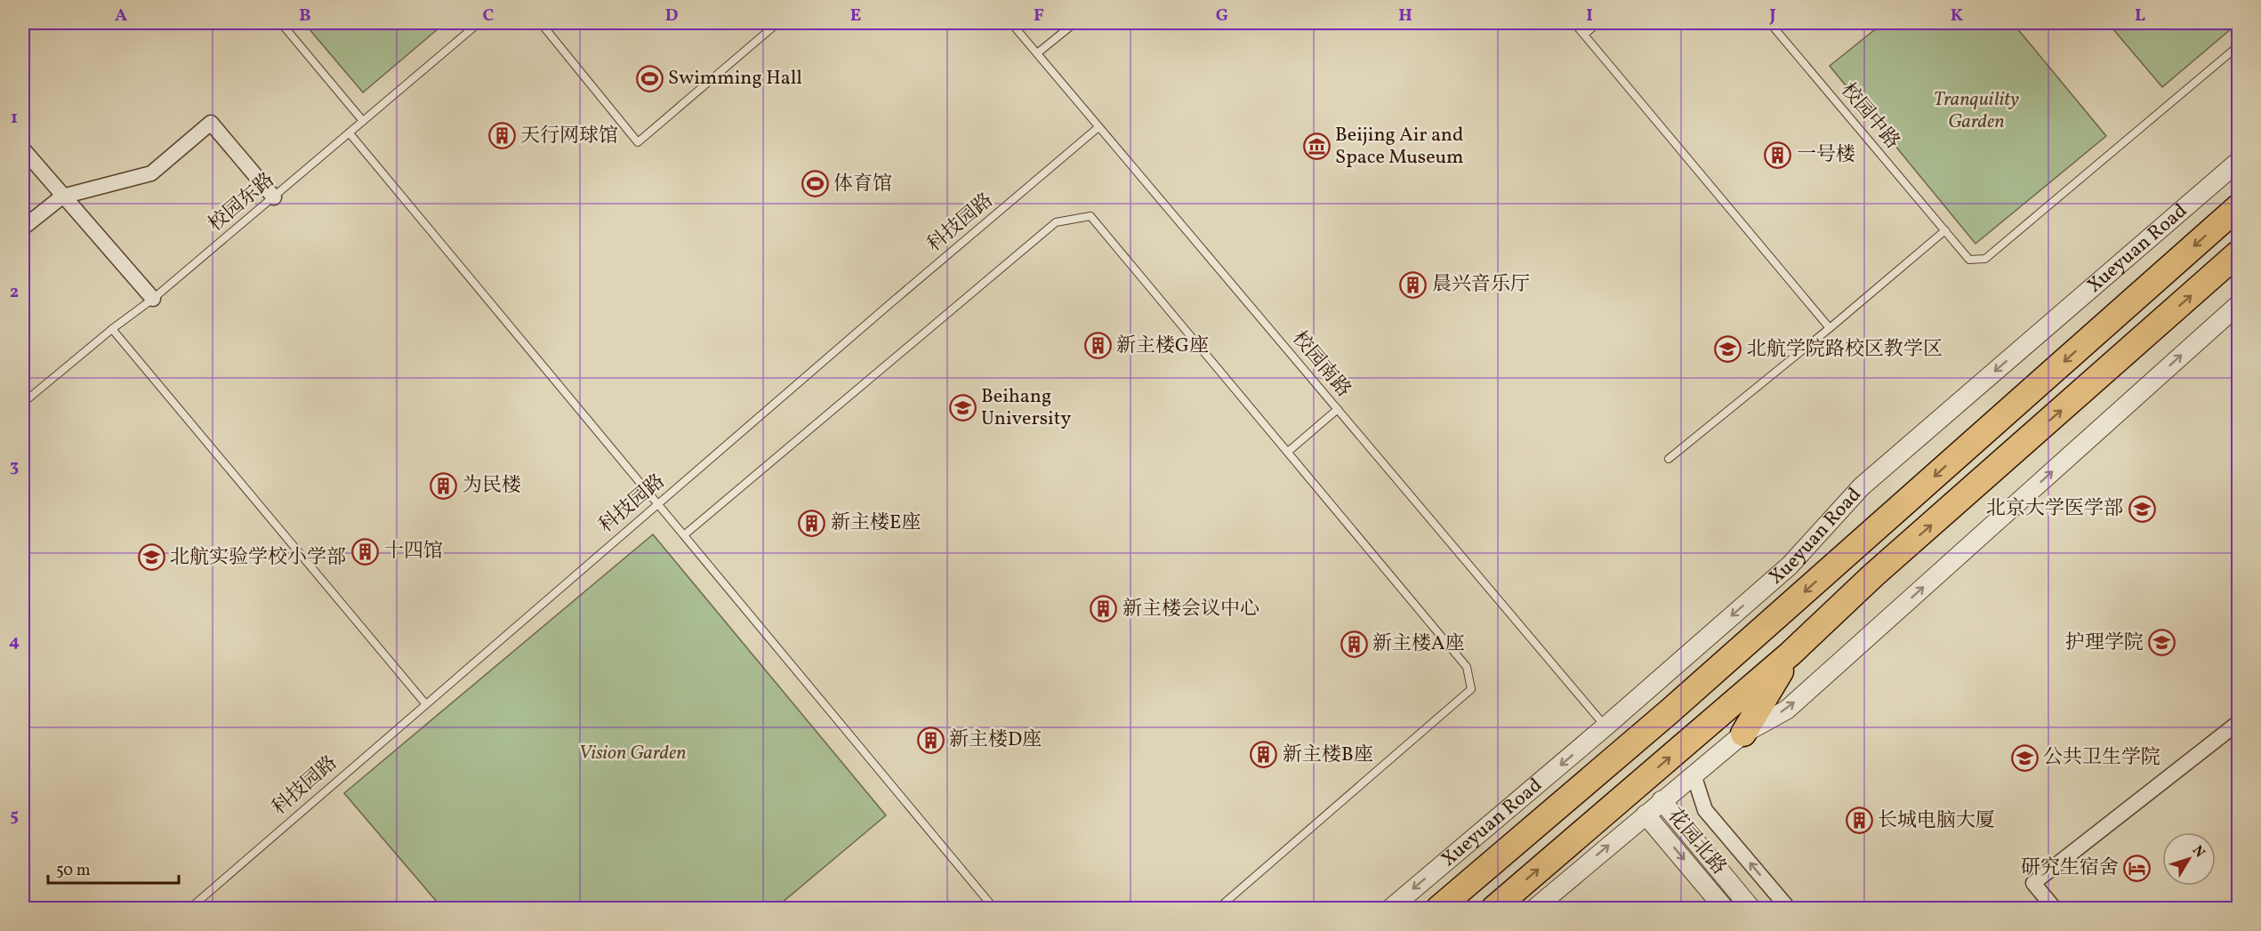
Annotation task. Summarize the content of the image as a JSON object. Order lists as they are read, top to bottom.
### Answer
{
  "streets": {
    "highway": ["Xueyuan Road"],
    "street": ["花园北路"],
    "lane": [
      "校园中路",
      "校园东路",
      "科技园路",
      "校园南路"
    ]
  },
  "crossings": [
    ["科技园路", "校园南路"],
    ["Xueyuan Road", "校园南路"]
  ],
  "parks": ["Tranquility Garden", "Vision Garden"],
  "places": {
    "sports": ["Swimming Hall", "体育馆"],
    "building": [
      "天行网球馆",
      "一号楼",
      "晨兴音乐厅",
      "新主楼G座",
      "为民楼",
      "新主楼E座",
      "十四馆",
      "新主楼会议中心",
      "新主楼A座",
      "新主楼D座",
      "新主楼B座",
      "长城电脑大厦"
    ],
    "museum": ["Beijing Air and Space Museum"],
    "school or university": [
      "北航学院路校区教学区",
      "Beihang University",
      "北京大学医学部",
      "北航实验学校小学部",
      "护理学院",
      "公共卫生学院"
    ],
    "hotel": ["研究生宿舍"]
  },
  "scale_bar": "50 m",
  "north": "top right",
  "grid": {
    "columns": [
      "A",
      "B",
      "C",
      "D",
      "E",
      "F",
      "G",
      "H",
      "I",
      "J",
      "K",
      "L"
    ],
    "rows": [
      "1",
      "2",
      "3",
      "4",
      "5"
    ]
  }
}
